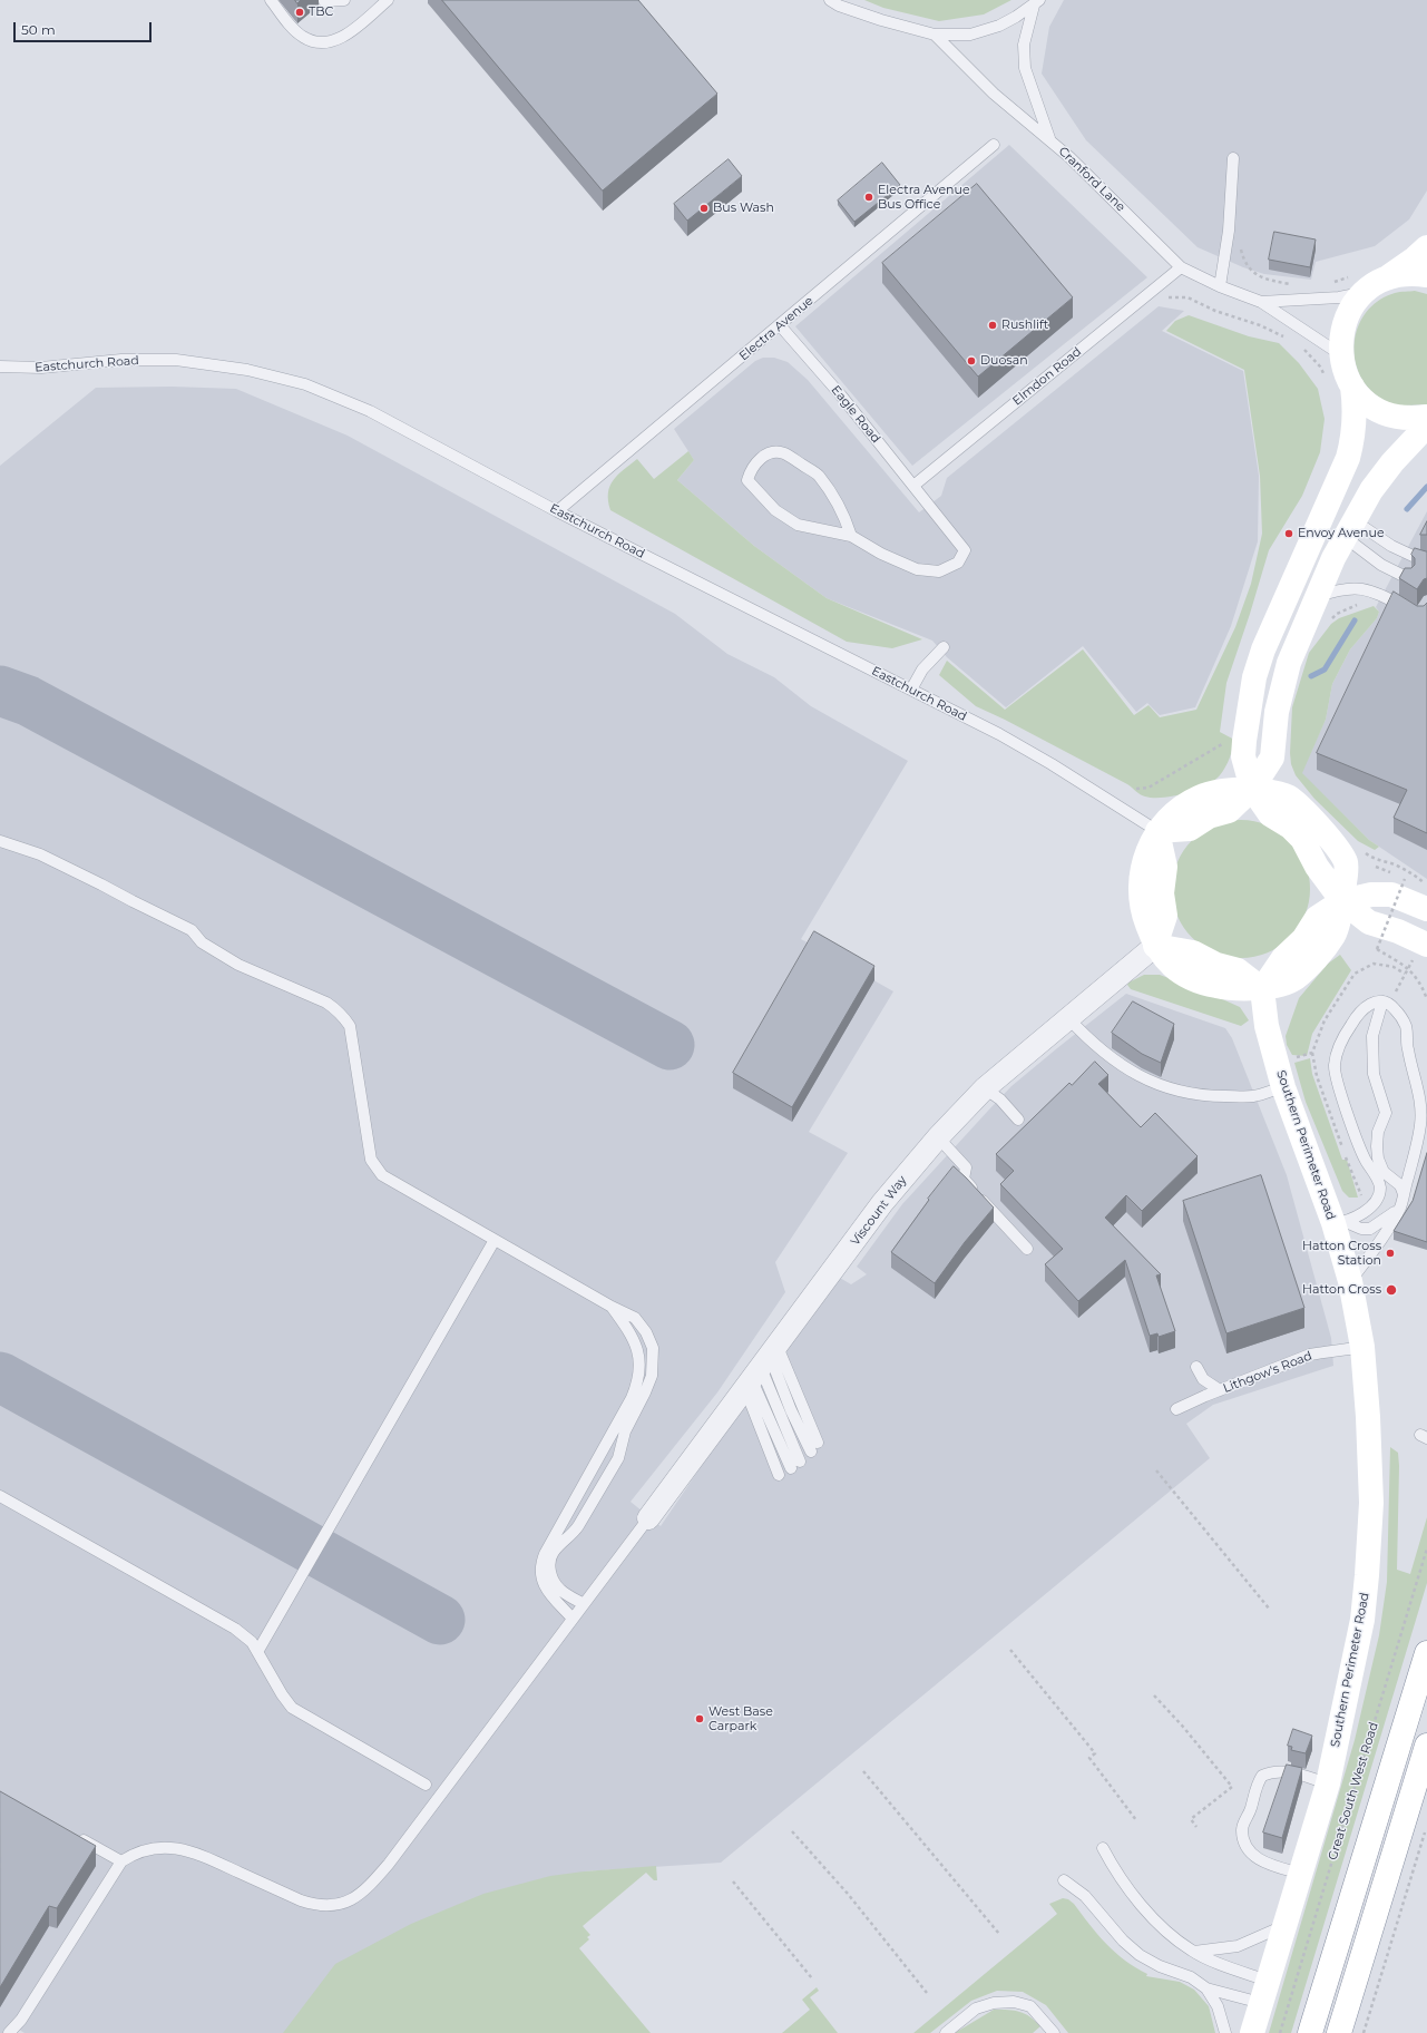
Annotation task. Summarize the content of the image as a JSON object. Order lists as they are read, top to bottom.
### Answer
{
  "streets": {
    "main road": ["Southern Perimeter Road"],
    "street": ["Viscount Way"],
    "lane": [
      "Cranford Lane",
      "Electra Avenue",
      "Eastchurch Road",
      "Elmdon Road",
      "Eagle Road",
      "Lithgow's Road"
    ],
    "path": ["Great South West Road"]
  },
  "crossings": [
    ["Cranford Lane", "Elmdon Road"],
    ["Electra Avenue", "Eastchurch Road"],
    ["Electra Avenue", "Eagle Road"],
    ["Elmdon Road", "Eagle Road"],
    ["Southern Perimeter Road", "Lithgow's Road"]
  ],
  "places": [
    "TBC",
    "Electra Avenue Bus Office",
    "Bus Wash",
    "Rushlift",
    "Duosan",
    "Envoy Avenue",
    "Hatton Cross Station",
    "Hatton Cross",
    "West Base Carpark"
  ],
  "scale_bar": "50 m"
}
